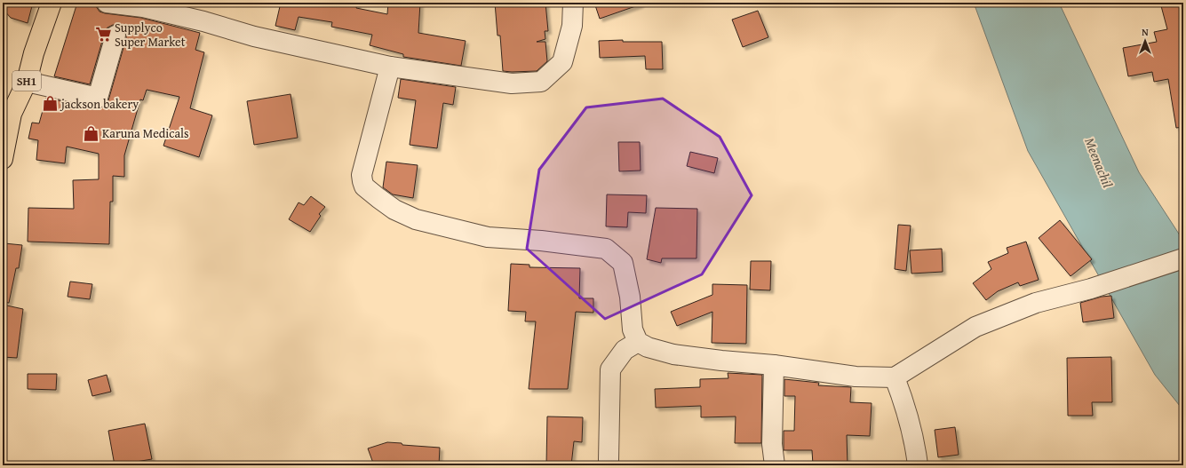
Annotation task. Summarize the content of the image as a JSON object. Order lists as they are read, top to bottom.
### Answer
{
  "streets": {
    "main road": ["SH1"]
  },
  "water": ["Meenachil"],
  "places": {
    "supermarket": ["Supplyco Super Market"],
    "shop": ["jackson bakery", "Karuna Medicals"]
  },
  "north": "top"
}
